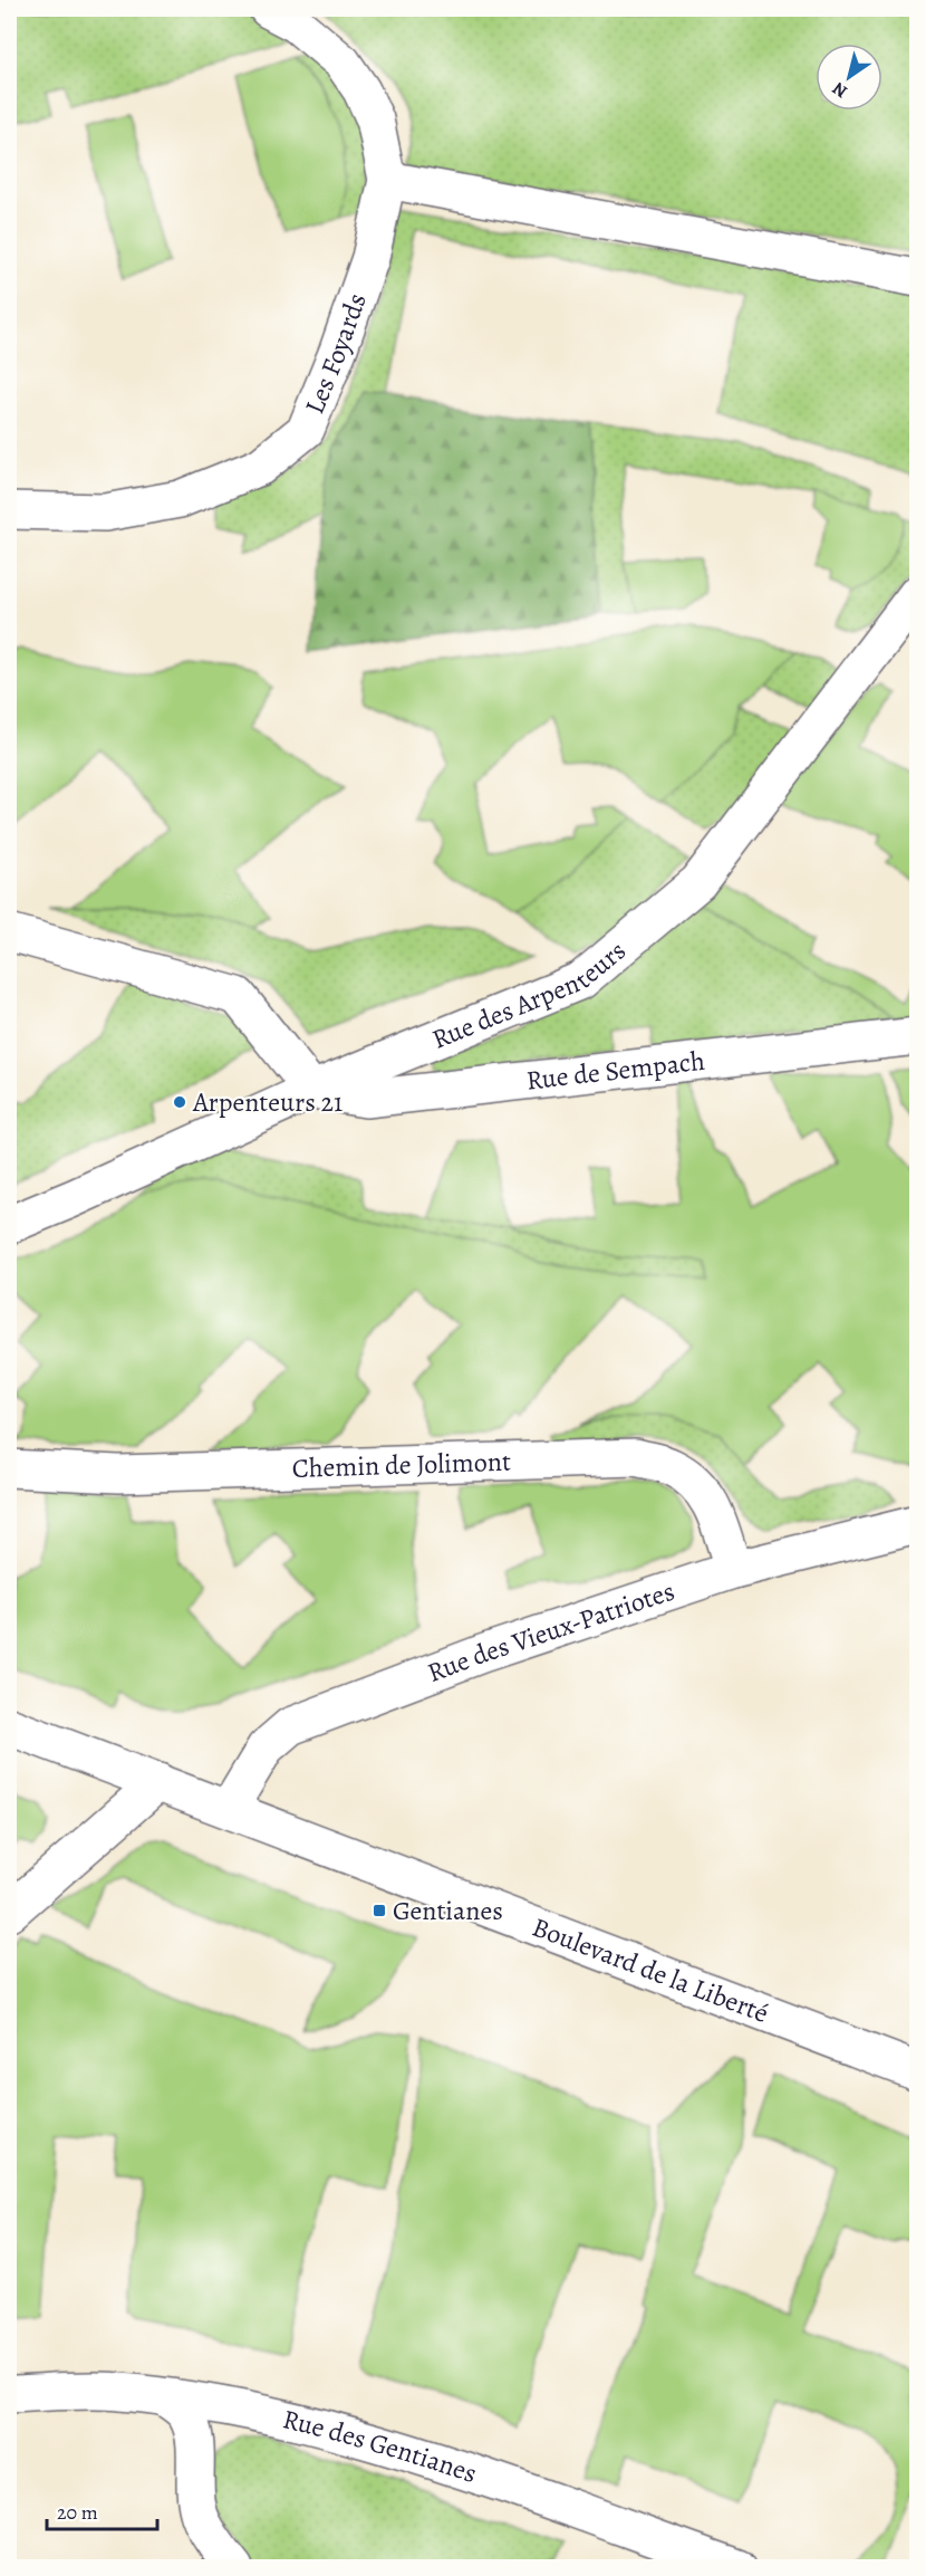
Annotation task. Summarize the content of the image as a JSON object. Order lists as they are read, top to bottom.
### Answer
{
  "streets": {
    "street": [
      "Les Foyards",
      "Rue des Arpenteurs",
      "Rue de Sempach",
      "Chemin de Jolimont",
      "Rue des Vieux-Patriotes",
      "Boulevard de la Liberté",
      "Rue des Gentianes"
    ]
  },
  "crossings": [
    ["Rue des Arpenteurs", "Rue de Sempach"],
    ["Chemin de Jolimont", "Rue des Vieux-Patriotes"],
    ["Rue des Vieux-Patriotes", "Boulevard de la Liberté"]
  ],
  "places": {
    "other": ["Arpenteurs 21"],
    "transit": ["Gentianes"]
  },
  "scale_bar": "20 m",
  "north": "bottom left"
}
